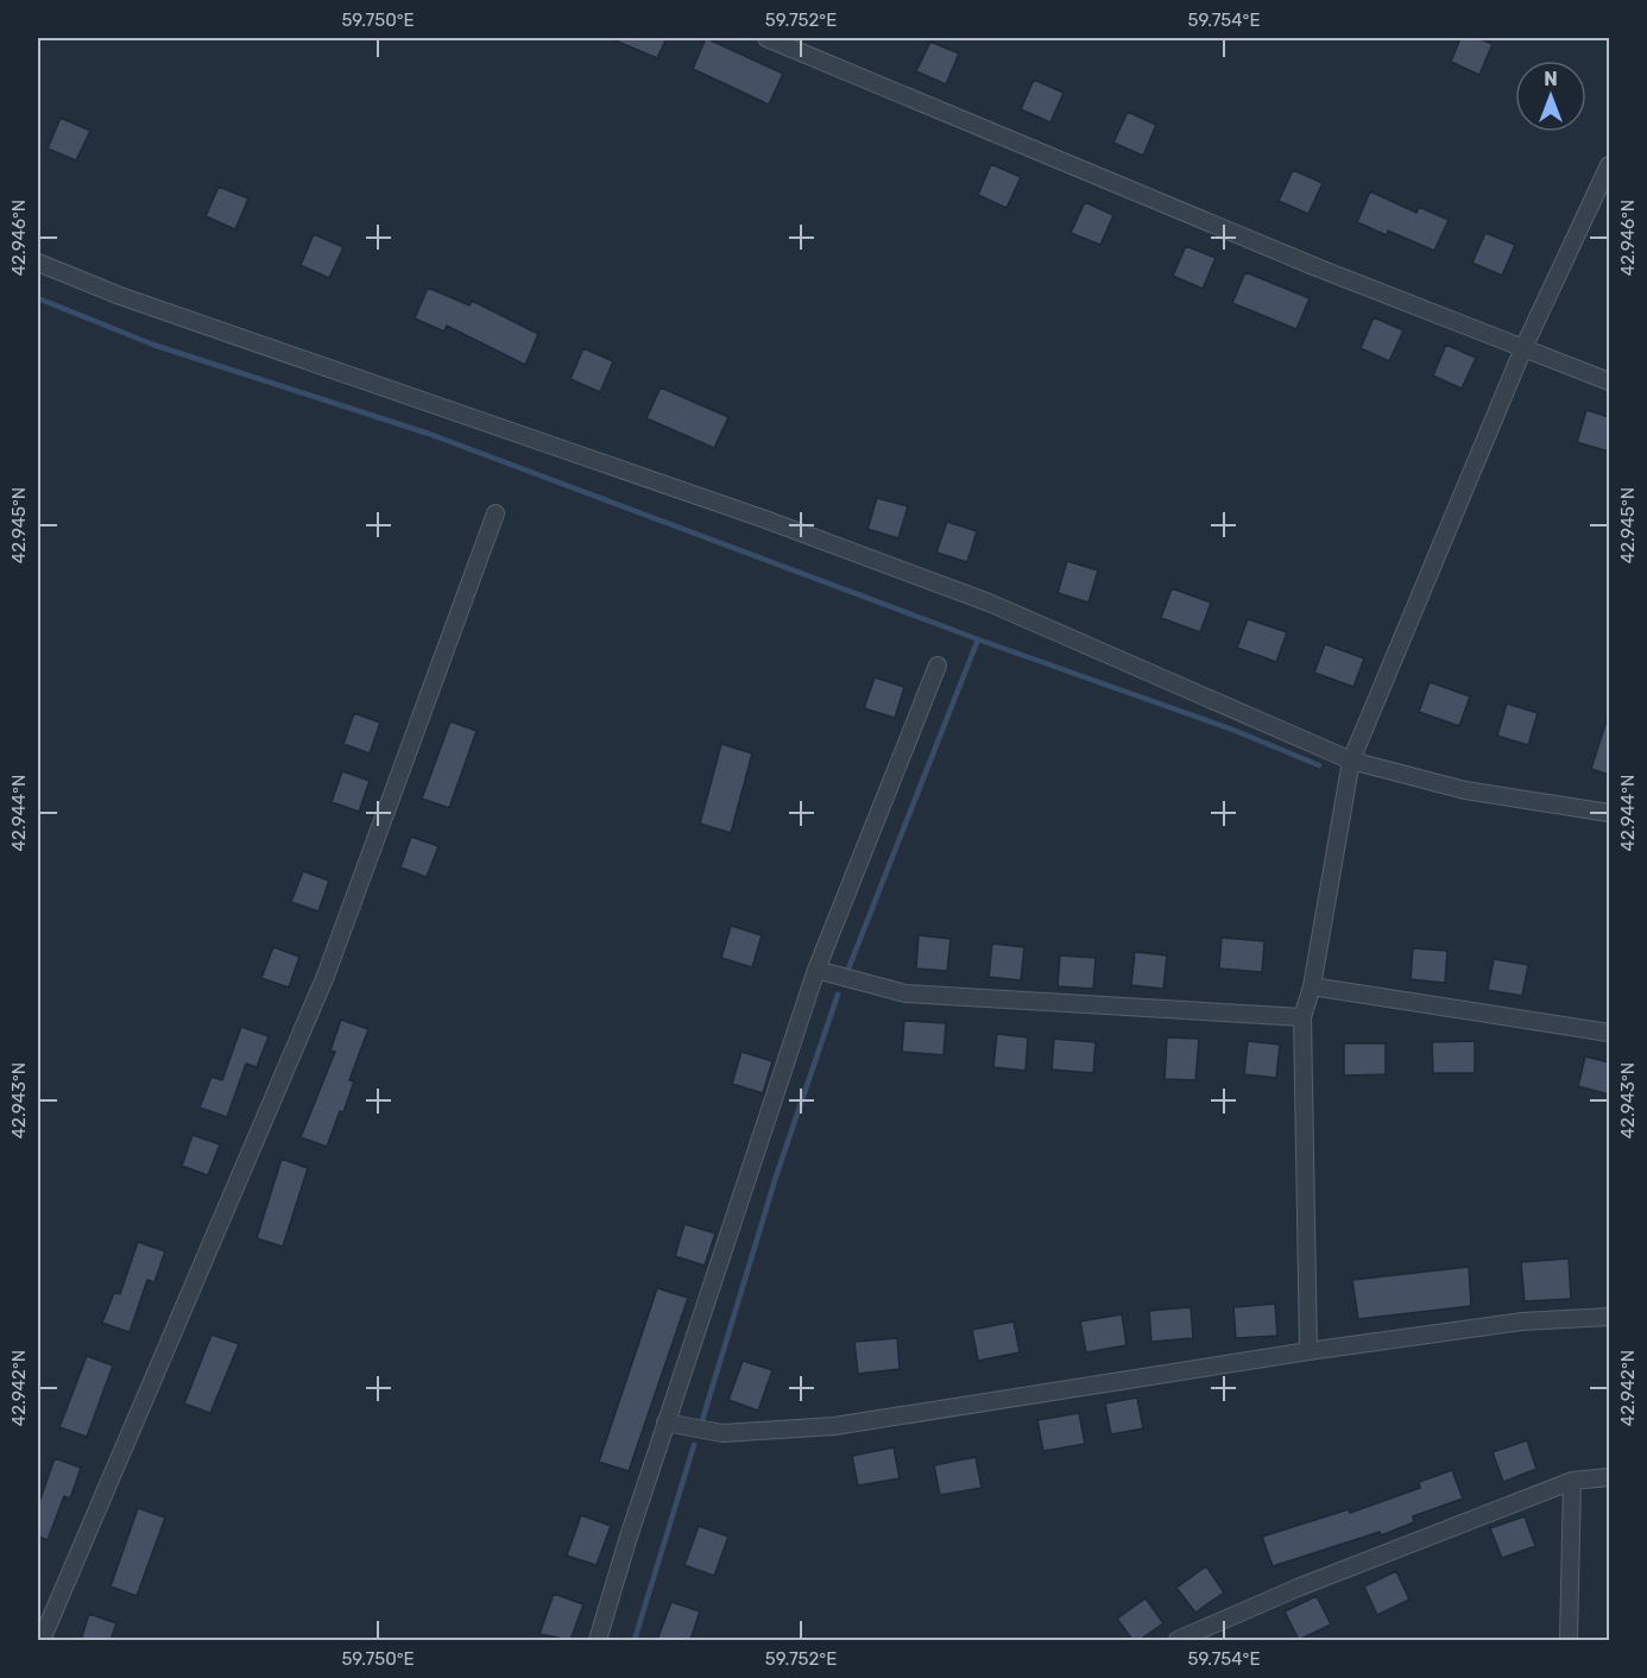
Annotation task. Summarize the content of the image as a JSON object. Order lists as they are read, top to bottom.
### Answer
{
  "north": "top",
  "coordinates": [
    "59.750°E",
    "59.752°E",
    "59.754°E",
    "42.946°N",
    "42.945°N",
    "42.944°N",
    "42.943°N",
    "42.942°N"
  ]
}
